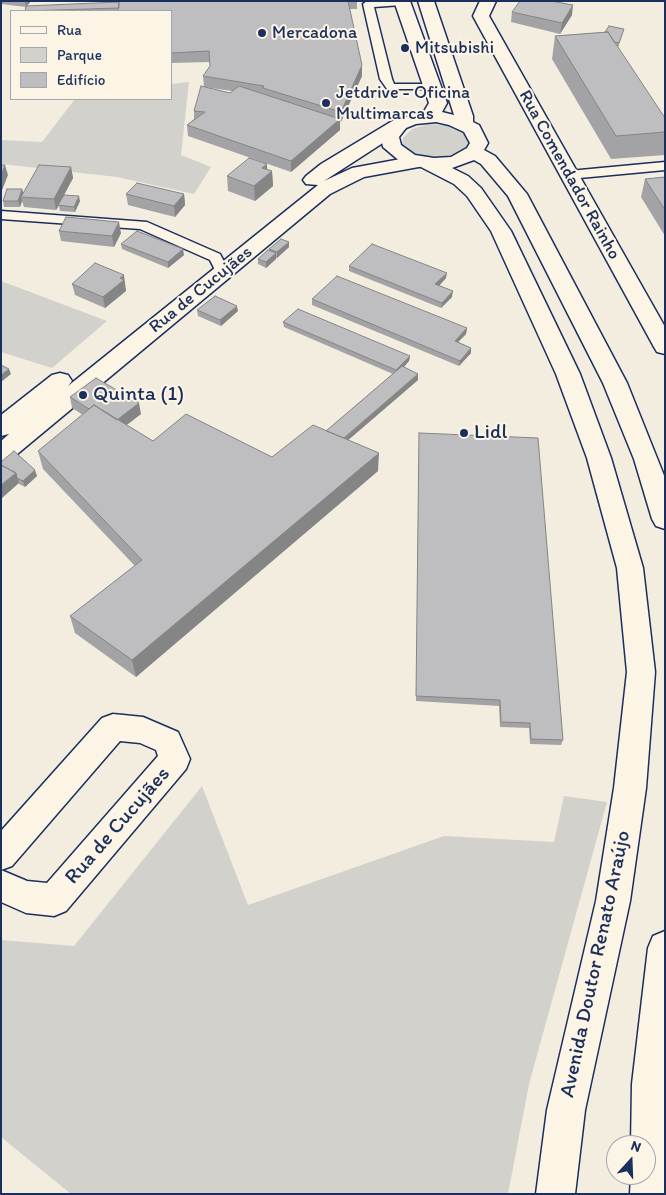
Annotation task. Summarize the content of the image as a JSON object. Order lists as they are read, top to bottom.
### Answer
{
  "streets": {
    "main road": ["Rua Comendador Rainho", "Rua de Cucujães", "Avenida Doutor Renato Araújo"]
  },
  "crossings": [
    ["Rua de Cucujães", "Avenida Doutor Renato Araújo"]
  ],
  "places": [
    "Mercadona",
    "Mitsubishi",
    "Jetdrive - Oficina Multimarcas",
    "Quinta (1)",
    "Lidl"
  ],
  "legend": ["Rua", "Parque", "Edifício"],
  "north": "top"
}
